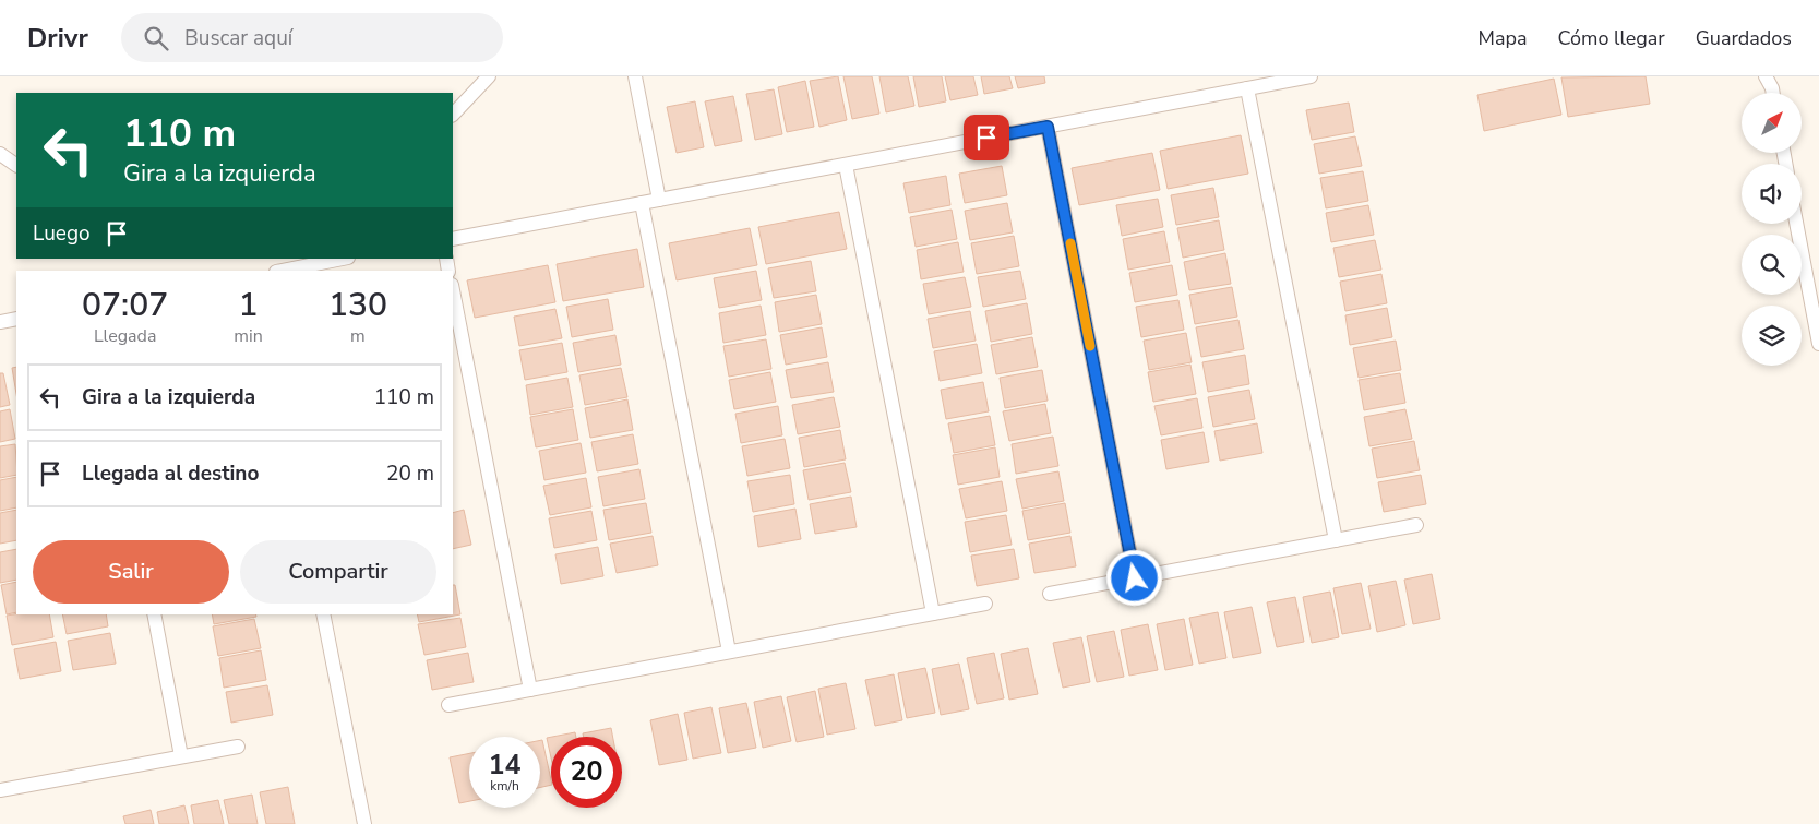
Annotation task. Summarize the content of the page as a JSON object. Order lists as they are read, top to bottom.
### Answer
{
  "north": "top right",
  "page": {
    "header": "Drivr",
    "search": "Buscar aquí",
    "nav": ["Mapa", "Cómo llegar", "Guardados"],
    "turn": ["110 m", "Gira a la izquierda"],
    "then": "Luego",
    "eta": [
      "07:07",
      "Llegada",
      "1",
      "min",
      "130",
      "m"
    ],
    "list": [
      {
        "name": "Gira a la izquierda",
        "value": "110 m"
      },
      {
        "name": "Llegada al destino",
        "value": "20 m"
      }
    ],
    "buttons": ["Salir", "Compartir"],
    "speed": "14 km/h",
    "limit": "20"
  }
}
